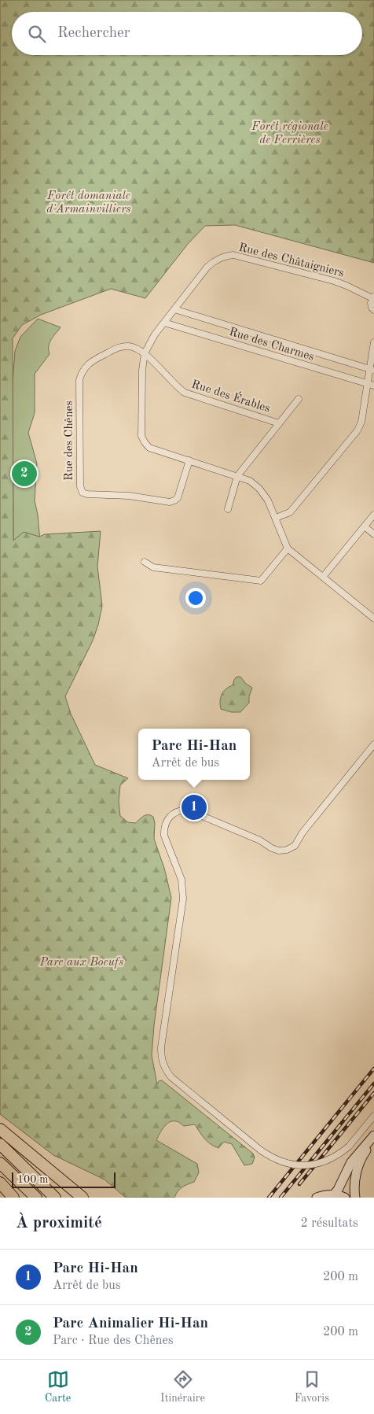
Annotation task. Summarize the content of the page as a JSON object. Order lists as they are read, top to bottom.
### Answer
{
  "streets": {
    "street": [
      "Rue des Châtaigniers",
      "Rue des Charmes",
      "Rue des Érables",
      "Rue des Chênes"
    ]
  },
  "crossings": [
    ["Rue des Châtaigniers", "Rue des Charmes"],
    ["Rue des Châtaigniers", "Rue des Érables"],
    ["Rue des Châtaigniers", "Rue des Chênes"],
    ["Rue des Érables", "Rue des Chênes"]
  ],
  "parks": ["Forêt régionale de Ferrières", "Forêt domaniale d'Armainvilliers", "Parc aux Boeufs"],
  "scale_bar": "100 m",
  "page": {
    "search": "Rechercher",
    "pins": ["2", "1"],
    "popup": ["Parc Hi-Han", "Arrêt de bus"],
    "scale": "100 m",
    "heading": ["À proximité", "2 résultats"],
    "list": [
      {
        "mark": "1",
        "name": "Parc Hi-Han",
        "note": "Arrêt de bus",
        "value": "200 m"
      },
      {
        "mark": "2",
        "name": "Parc Animalier Hi-Han",
        "note": "Parc · Rue des Chênes",
        "value": "200 m"
      }
    ],
    "nav": ["Carte", "Itinéraire", "Favoris"]
  }
}
